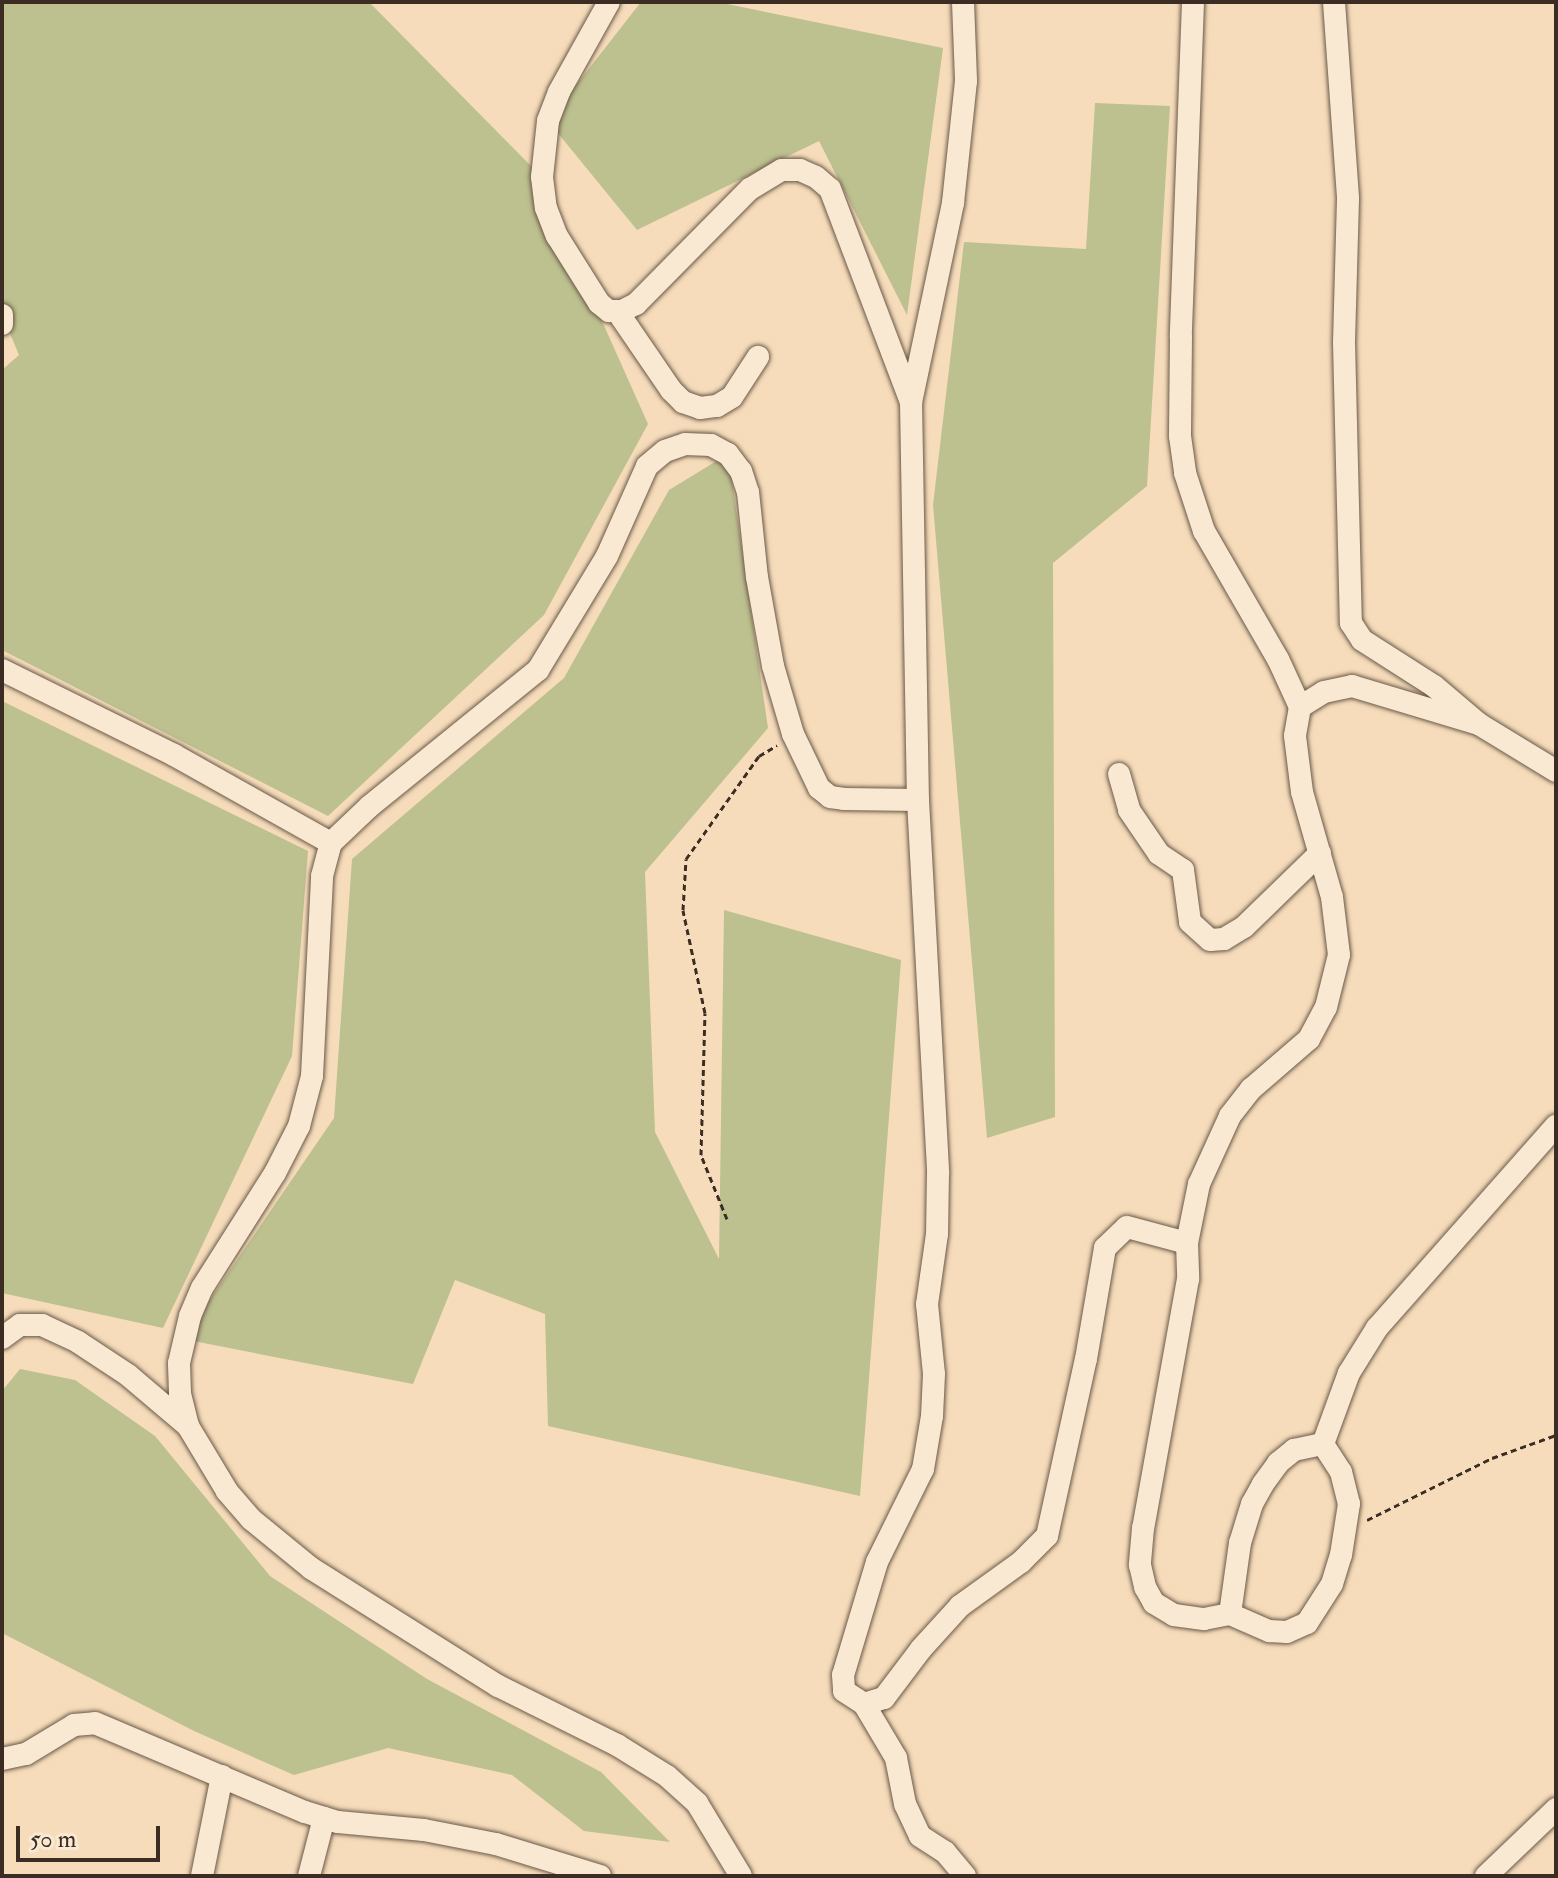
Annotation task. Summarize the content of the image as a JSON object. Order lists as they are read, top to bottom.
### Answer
{
  "scale_bar": "50 m"
}
